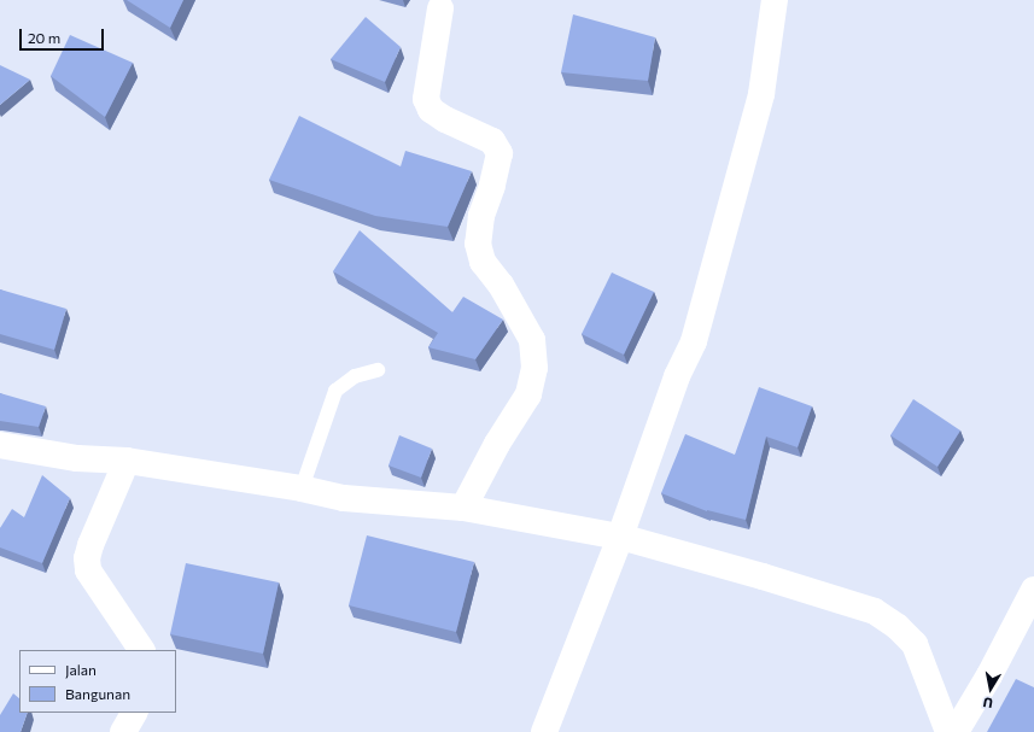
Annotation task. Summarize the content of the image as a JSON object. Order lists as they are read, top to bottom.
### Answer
{
  "legend": ["Jalan", "Bangunan"],
  "scale_bar": "20 m",
  "north": "bottom"
}
